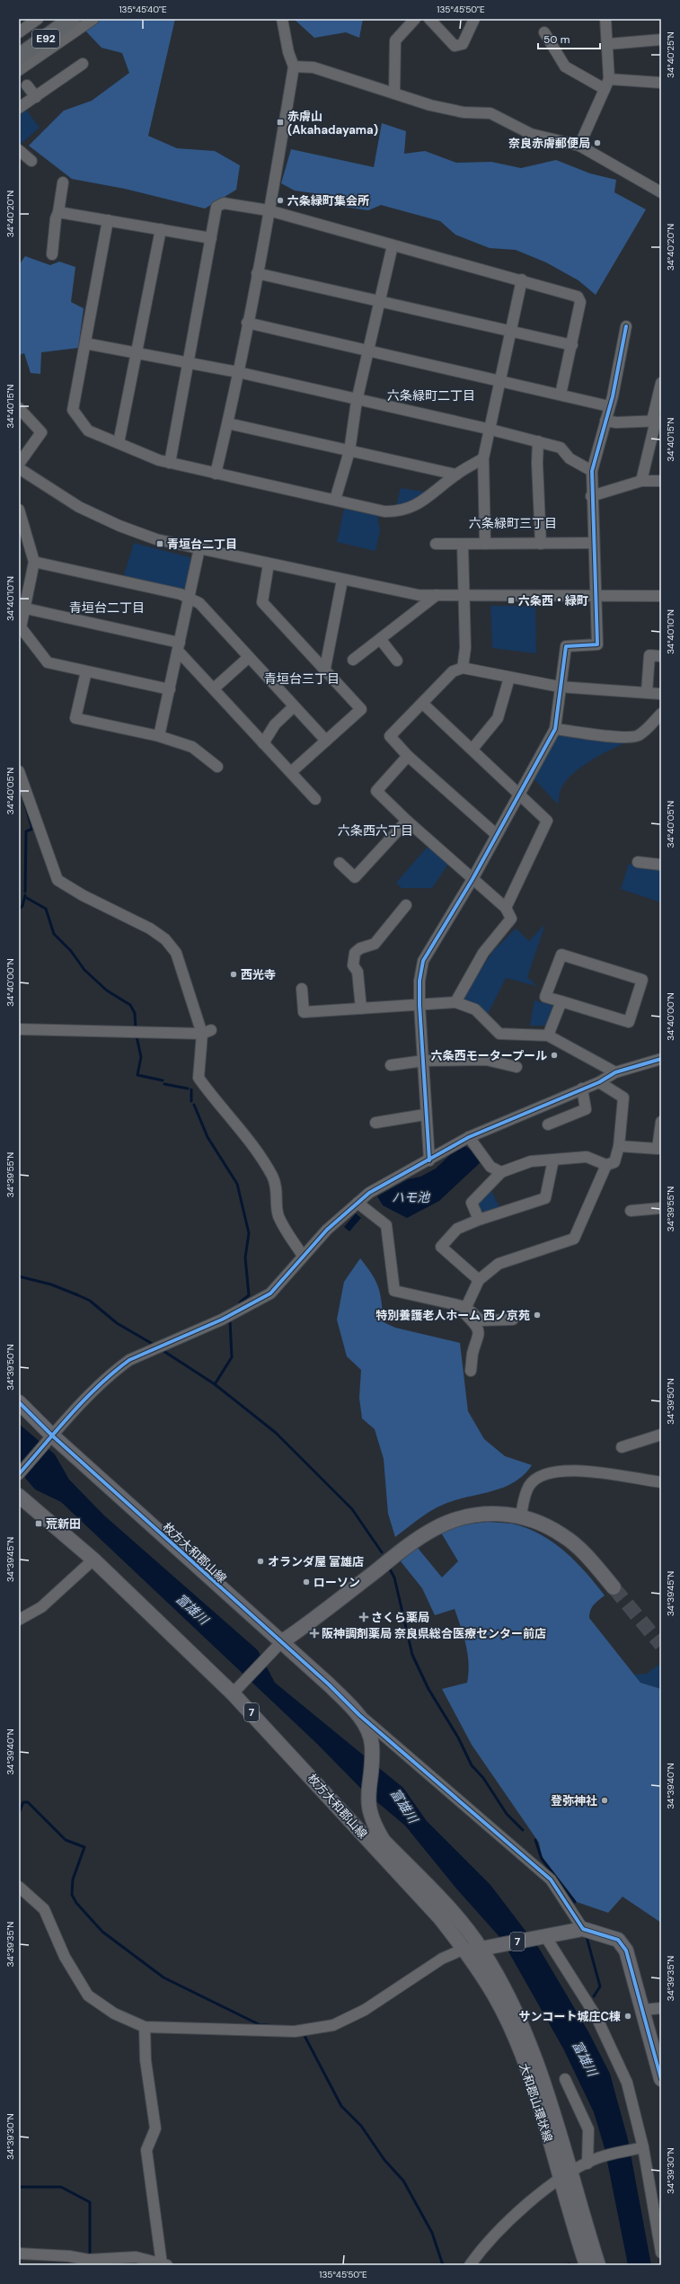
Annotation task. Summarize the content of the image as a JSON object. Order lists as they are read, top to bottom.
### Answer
{
  "streets": {
    "highway": ["E92"],
    "main road": ["枚方大和郡山線", "7", "大和郡山環状線"]
  },
  "crossings": [
    ["枚方大和郡山線", "7"],
    ["枚方大和郡山線", "大和郡山環状線"],
    ["7", "大和郡山環状線"]
  ],
  "districts": [
    "六条緑町二丁目",
    "六条緑町三丁目",
    "青垣台二丁目",
    "青垣台三丁目",
    "六条西六丁目"
  ],
  "water": ["ハモ池", "富雄川"],
  "places": {
    "transit": [
      "赤膚山 (Akahadayama)",
      "青垣台二丁目",
      "六条西・緑町",
      "荒新田"
    ],
    "other": [
      "奈良赤膚郵便局",
      "六条緑町集会所",
      "西光寺",
      "六条西モータープール",
      "特別養護老人ホーム 西ノ京苑",
      "オランダ屋 富雄店",
      "ローソン",
      "登弥神社",
      "サンコート城庄C棟"
    ],
    "health": ["さくら薬局", "阪神調剤薬局 奈良県総合医療センター前店"]
  },
  "scale_bar": "50 m",
  "coordinates": [
    "135°45'40\"E",
    "135°45'50\"E",
    "34°40'25\"N",
    "34°40'20\"N",
    "34°40'15\"N",
    "34°40'10\"N",
    "34°40'05\"N",
    "34°40'00\"N",
    "34°39'55\"N",
    "34°39'50\"N",
    "34°39'45\"N",
    "34°39'40\"N",
    "34°39'35\"N",
    "34°39'30\"N"
  ]
}
